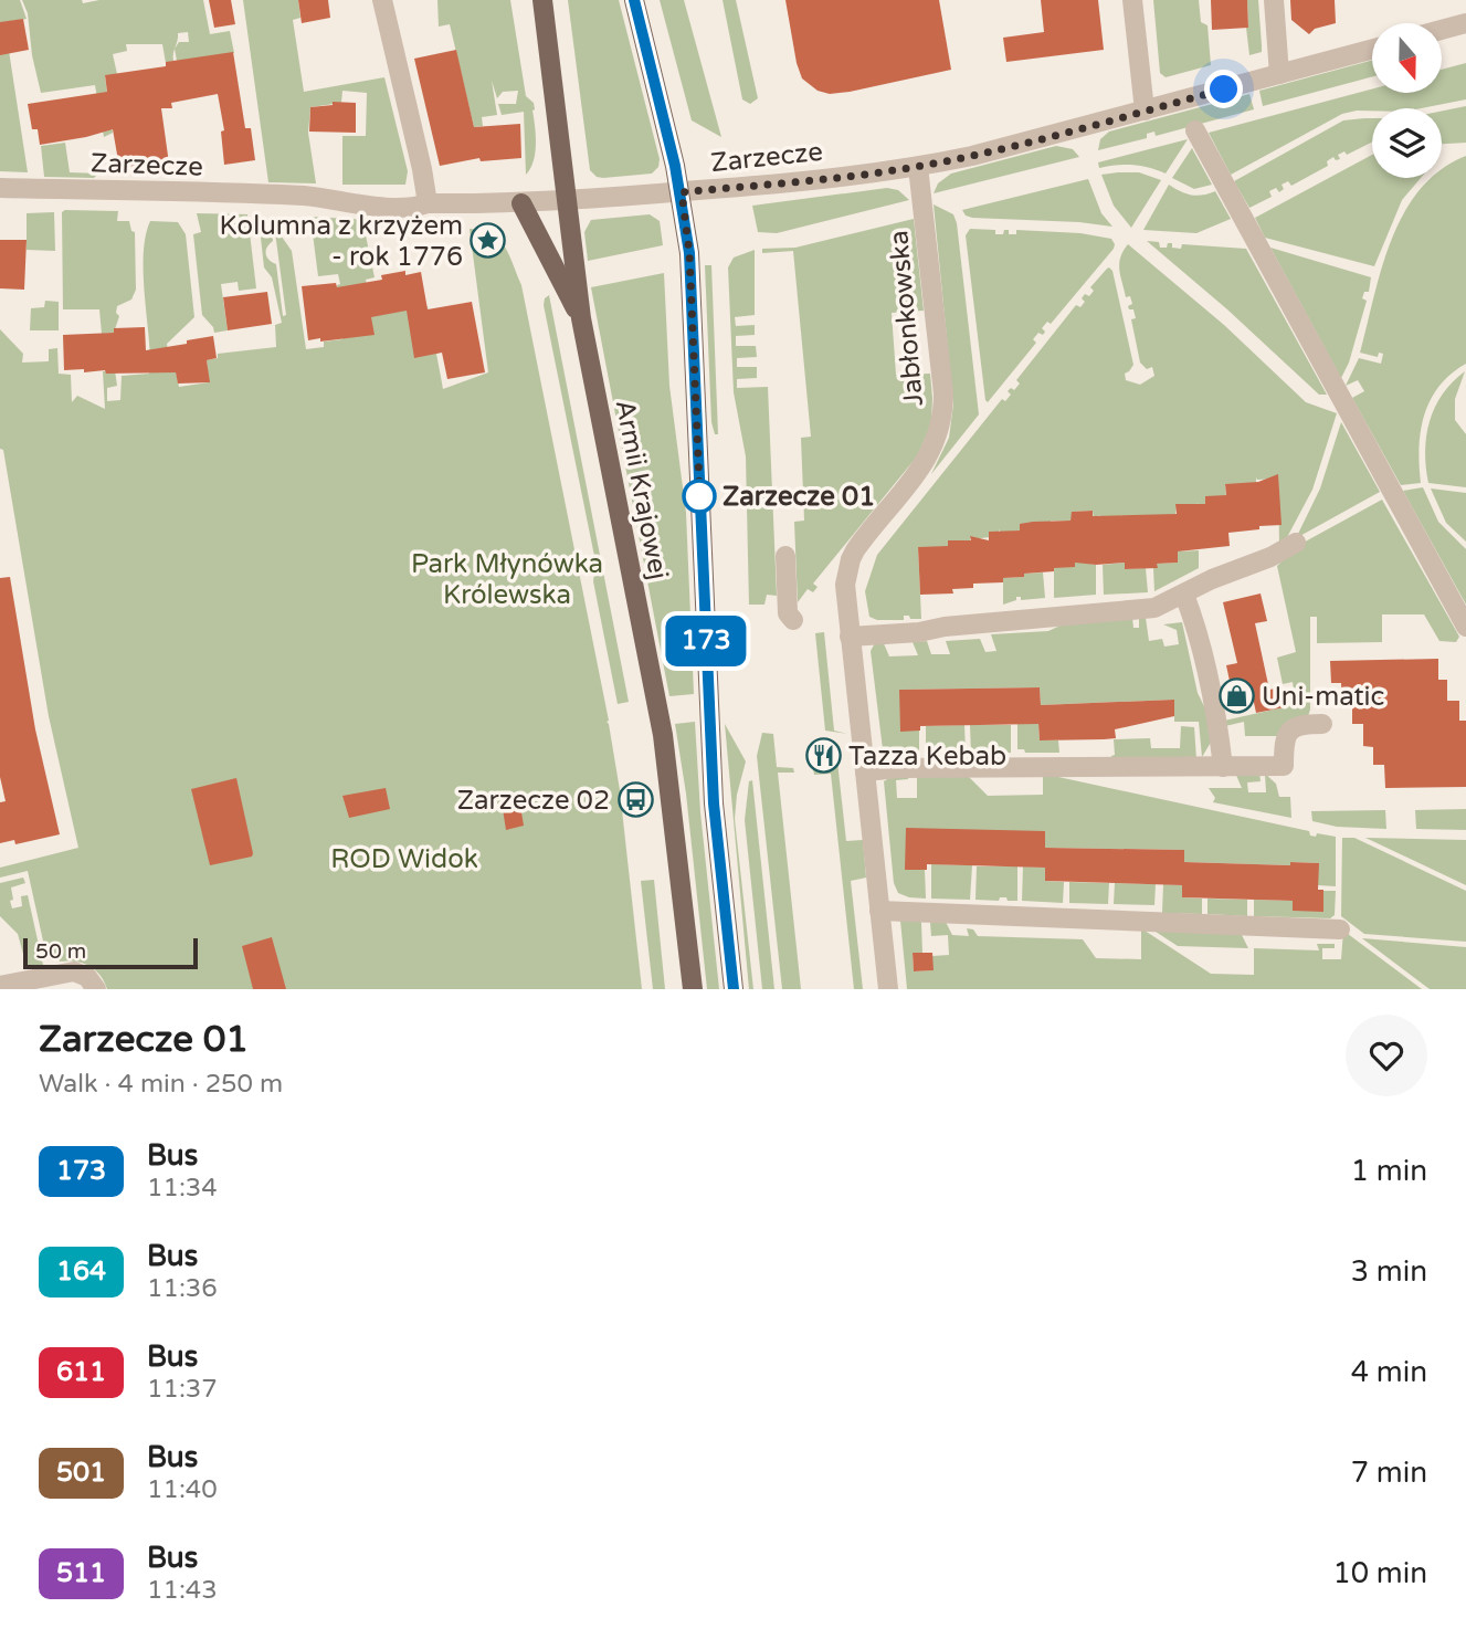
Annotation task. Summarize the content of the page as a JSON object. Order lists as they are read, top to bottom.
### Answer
{
  "streets": {
    "main road": ["Armii Krajowej"],
    "street": ["Zarzecze", "Jabłonkowska"]
  },
  "crossings": [
    ["Zarzecze", "Jabłonkowska"],
    ["Zarzecze", "Armii Krajowej"]
  ],
  "parks": ["Park Młynówka Królewska", "ROD Widok"],
  "places": {
    "place": ["Kolumna z krzyżem - rok 1776"],
    "other": ["Zarzecze 01"],
    "shop": ["Uni-matic"],
    "restaurant": ["Tazza Kebab"],
    "bus stop": ["Zarzecze 02"]
  },
  "lines": ["bus line 173"],
  "scale_bar": "50 m",
  "north": "bottom",
  "page": {
    "on_map": "173",
    "scale": "50 m",
    "heading": ["Zarzecze 01", "Walk · 4 min · 250 m"],
    "list": [
      {
        "mark": "173",
        "name": "Bus",
        "note": "11:34",
        "value": "1 min"
      },
      {
        "mark": "164",
        "name": "Bus",
        "note": "11:36",
        "value": "3 min"
      },
      {
        "mark": "611",
        "name": "Bus",
        "note": "11:37",
        "value": "4 min"
      },
      {
        "mark": "501",
        "name": "Bus",
        "note": "11:40",
        "value": "7 min"
      },
      {
        "mark": "511",
        "name": "Bus",
        "note": "11:43",
        "value": "10 min"
      }
    ]
  }
}
